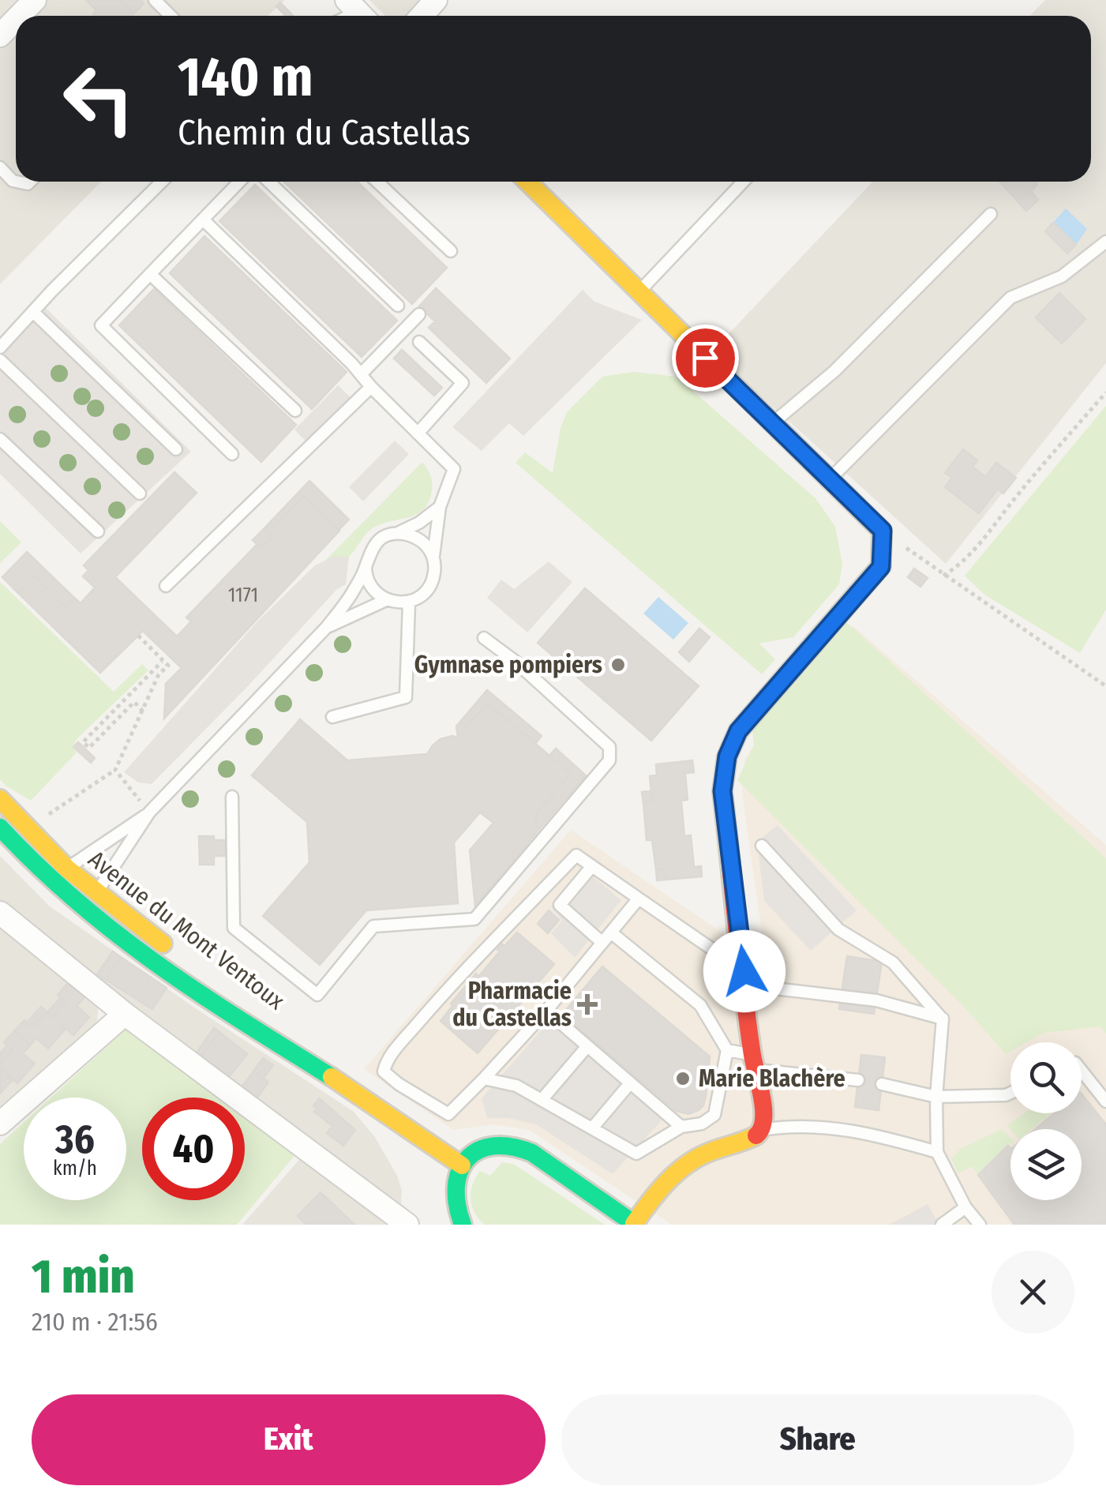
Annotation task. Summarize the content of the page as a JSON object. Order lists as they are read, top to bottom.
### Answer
{
  "streets": {
    "street": ["Avenue du Mont Ventoux"]
  },
  "places": {
    "other": ["Gymnase pompiers", "Marie Blachère"],
    "health": ["Pharmacie du Castellas"]
  },
  "house_numbers": ["1171"],
  "page": {
    "turn": ["140 m", "Chemin du Castellas"],
    "speed": "36 km/h",
    "limit": "40",
    "heading": ["1 min", "210 m · 21:56"],
    "buttons": ["Exit", "Share"]
  }
}
